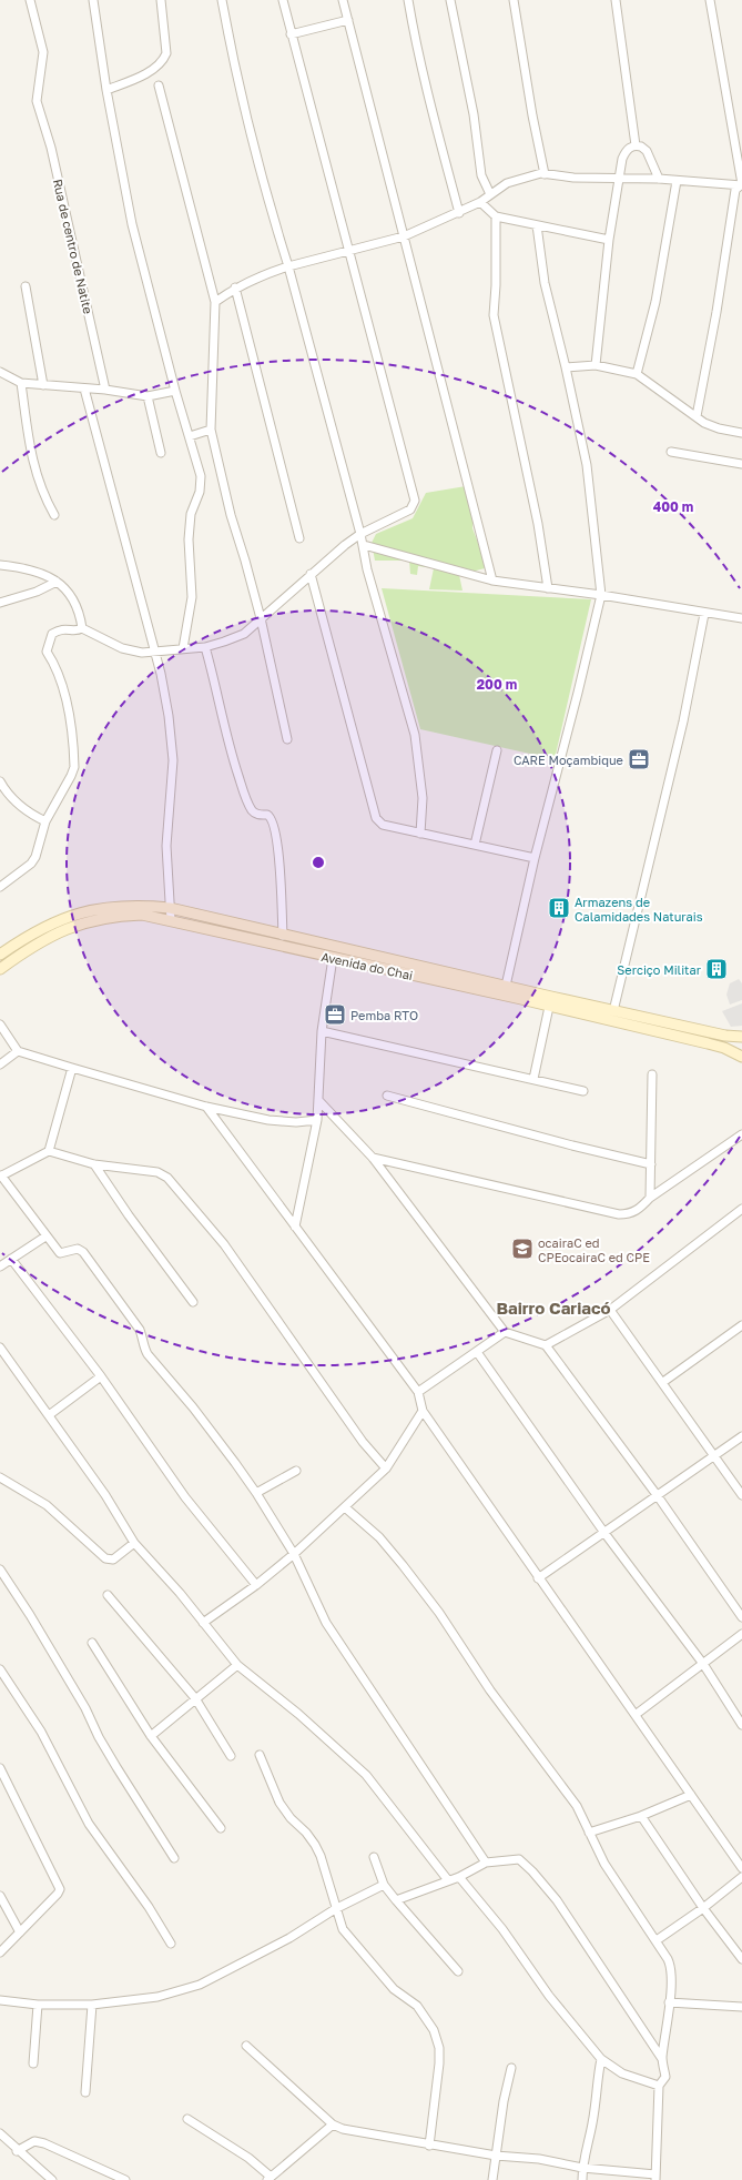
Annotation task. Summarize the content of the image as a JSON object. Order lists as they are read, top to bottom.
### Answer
{
  "streets": {
    "main road": ["Avenida do Chai"],
    "street": ["Rua de centro de Natite"]
  },
  "districts": ["Bairro Cariacó"],
  "places": {
    "office": ["CARE Moçambique", "Pemba RTO"],
    "building": ["Armazens de Calamidades Naturais", "Serciço Militar"],
    "school or university": ["ocairaC ed CPEocairaC ed CPE"]
  },
  "rings": ["400 m", "200 m"]
}
